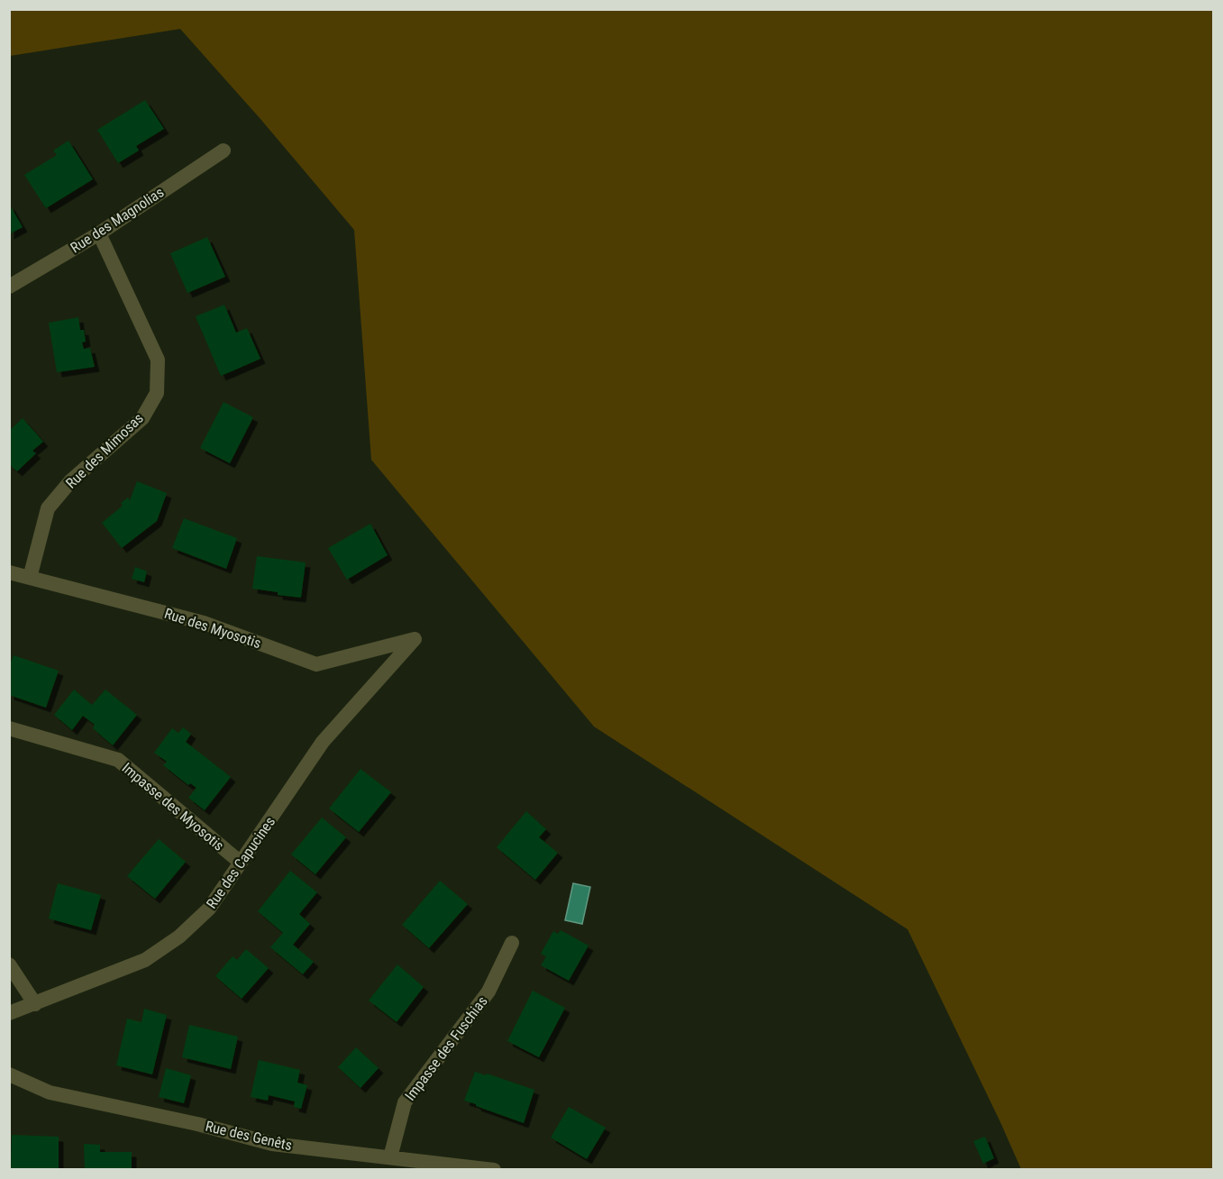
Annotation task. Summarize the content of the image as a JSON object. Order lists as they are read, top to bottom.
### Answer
{
  "streets": {
    "street": [
      "Rue des Magnolias",
      "Rue des Mimosas",
      "Rue des Myosotis",
      "Impasse des Myosotis",
      "Rue des Capucines",
      "Impasse des Fuschias",
      "Rue des Genêts"
    ]
  },
  "crossings": [
    ["Rue des Magnolias", "Rue des Mimosas"],
    ["Rue des Mimosas", "Rue des Myosotis"],
    ["Rue des Myosotis", "Rue des Capucines"],
    ["Impasse des Myosotis", "Rue des Capucines"],
    ["Impasse des Fuschias", "Rue des Genêts"]
  ]
}
